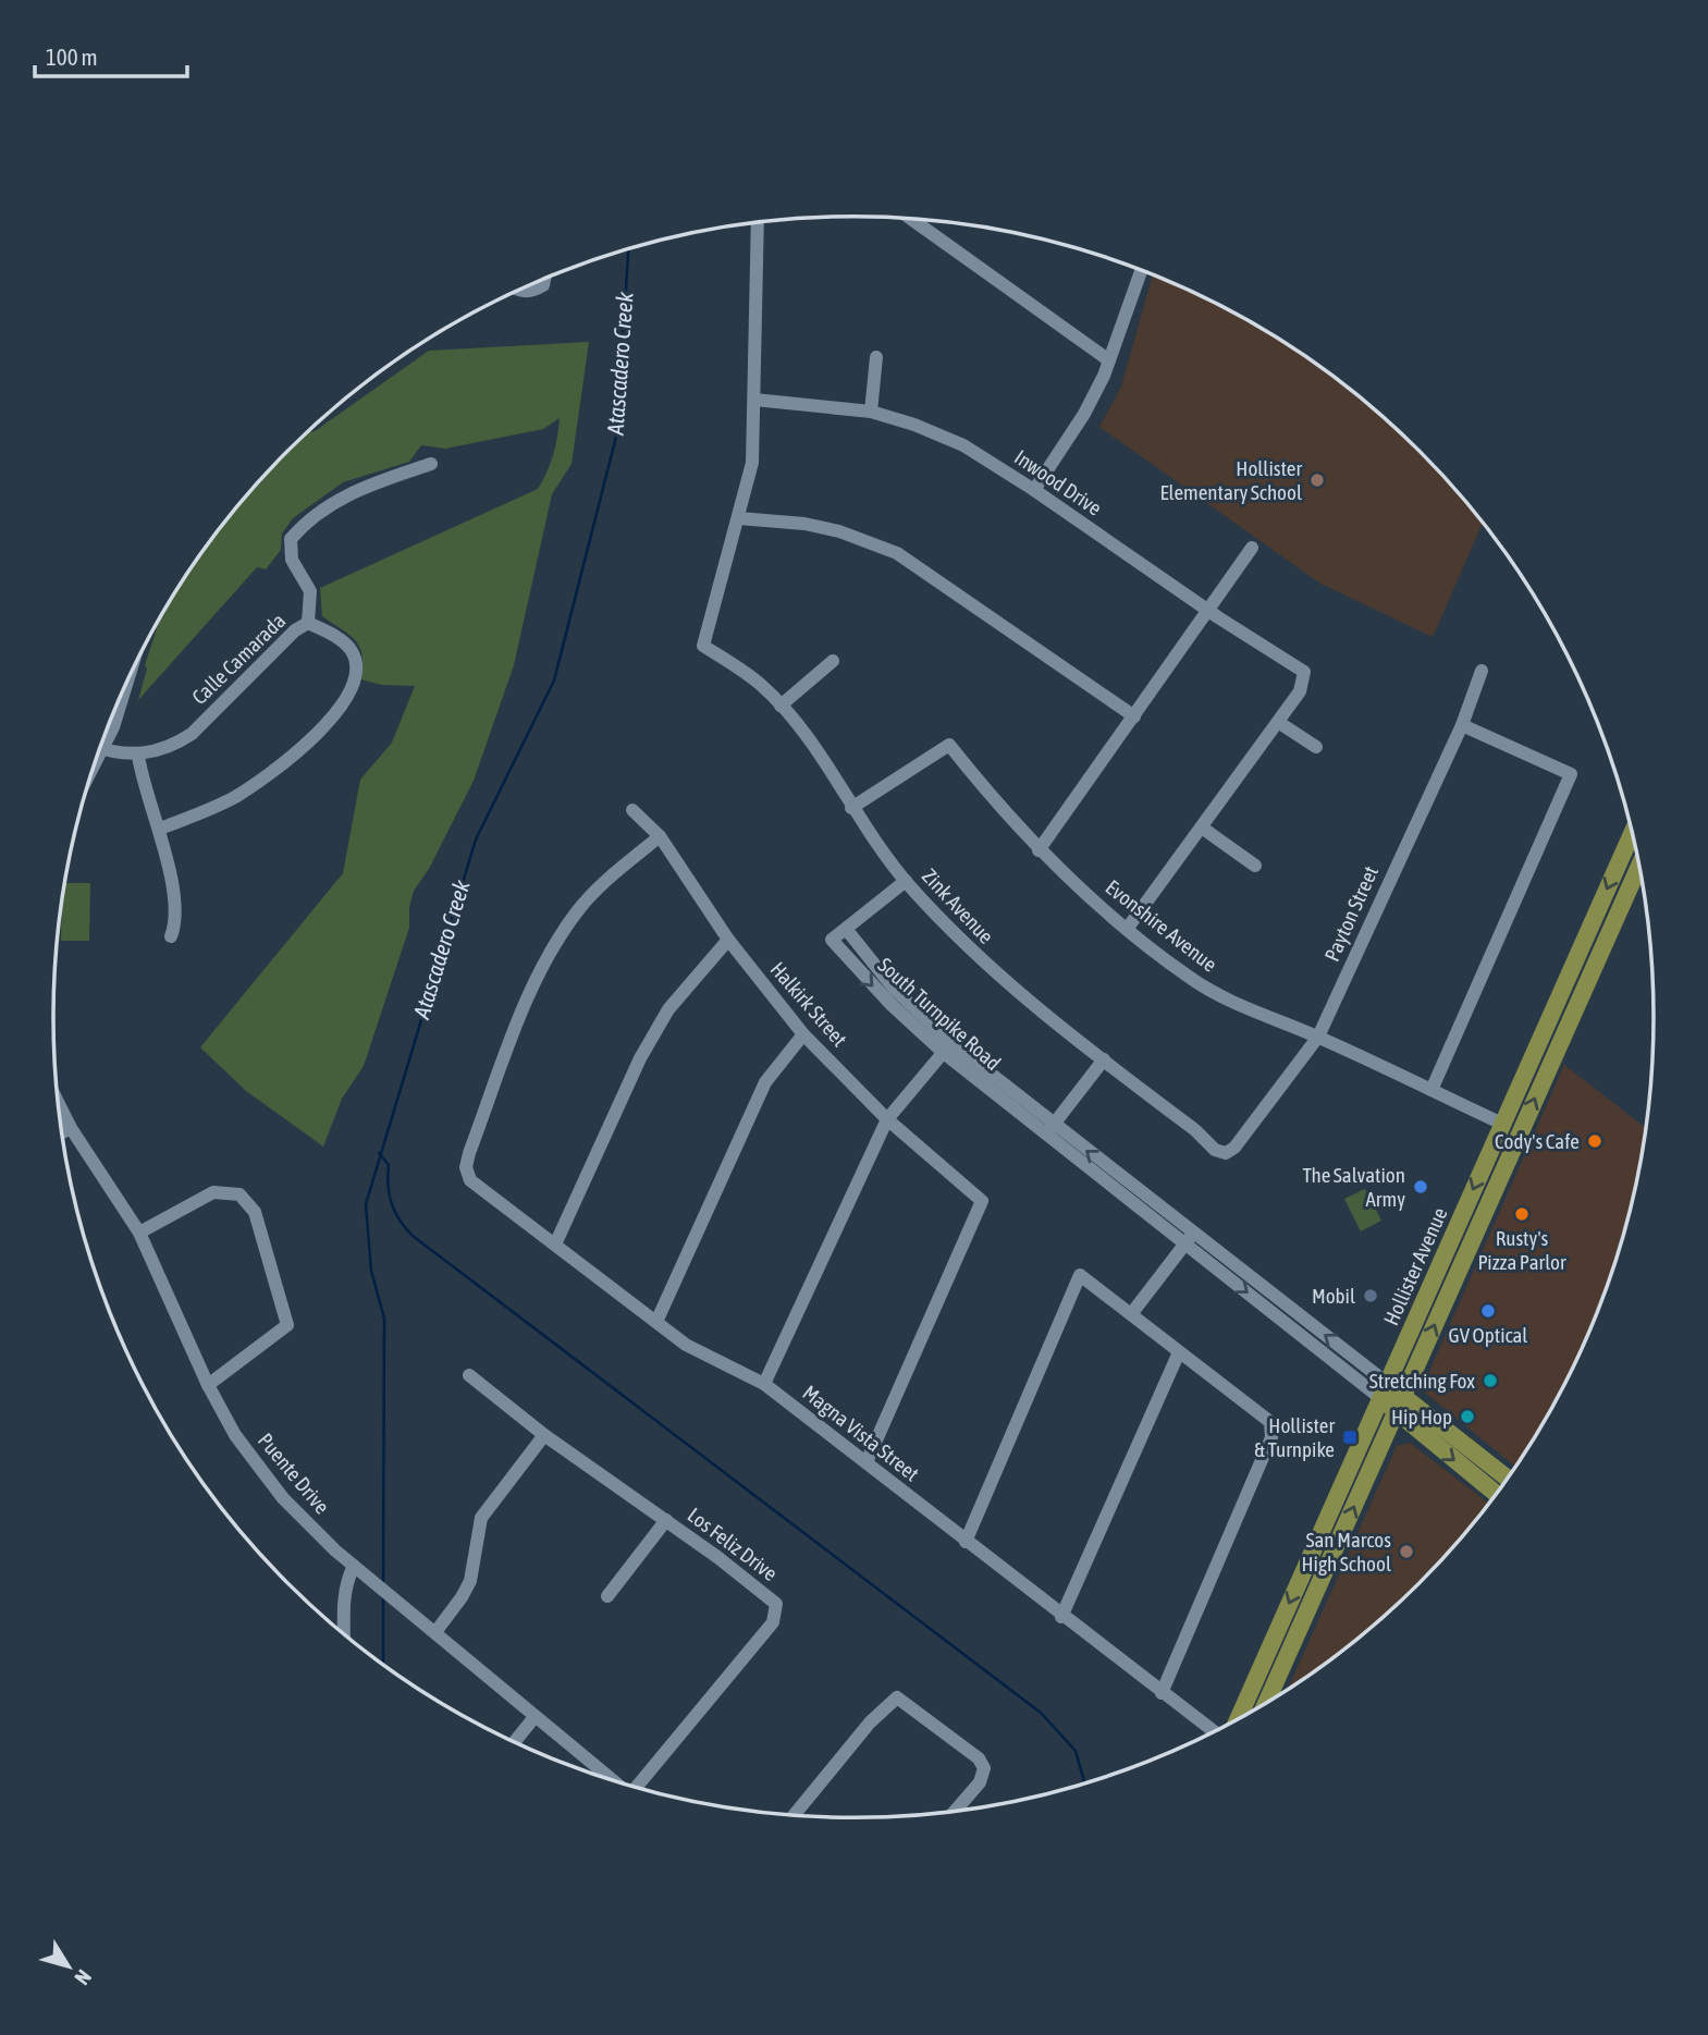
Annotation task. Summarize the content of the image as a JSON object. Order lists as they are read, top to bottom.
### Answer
{
  "streets": {
    "main road": ["South Turnpike Road", "Hollister Avenue"],
    "street": [
      "Inwood Drive",
      "Calle Camarada",
      "Zink Avenue",
      "Payton Street",
      "Evonshire Avenue",
      "Halkirk Street",
      "Magna Vista Street",
      "Puente Drive",
      "Los Feliz Drive"
    ]
  },
  "crossings": [
    ["Zink Avenue", "Payton Street"],
    ["Zink Avenue", "Evonshire Avenue"],
    ["Zink Avenue", "South Turnpike Road"],
    ["Payton Street", "Evonshire Avenue"],
    ["Evonshire Avenue", "Hollister Avenue"],
    ["Halkirk Street", "Magna Vista Street"],
    ["South Turnpike Road", "Hollister Avenue"]
  ],
  "water": ["Atascadero Creek"],
  "places": {
    "other": [
      "Hollister Elementary School",
      "Cody's Cafe",
      "The Salvation Army",
      "Rusty's Pizza Parlor",
      "Mobil",
      "GV Optical",
      "Stretching Fox",
      "Hip Hop",
      "San Marcos High School"
    ],
    "transit": ["Hollister & Turnpike"]
  },
  "scale_bar": "100 m",
  "north": "bottom right"
}
